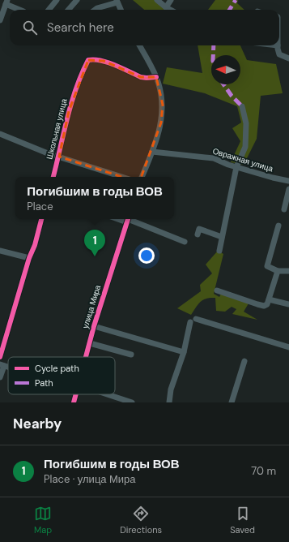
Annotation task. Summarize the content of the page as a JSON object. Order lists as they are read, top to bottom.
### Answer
{
  "streets": {
    "street": ["Школьная улица", "Овражная улица", "улица Мира"]
  },
  "legend": ["Cycle path", "Path"],
  "north": "left",
  "page": {
    "search": "Search here",
    "popup": ["Погибшим в годы ВОВ", "Place"],
    "pins": "1",
    "heading": "Nearby",
    "list": [
      {
        "mark": "1",
        "name": "Погибшим в годы ВОВ",
        "note": "Place · улица Мира",
        "value": "70 m"
      }
    ],
    "nav": ["Map", "Directions", "Saved"]
  }
}
